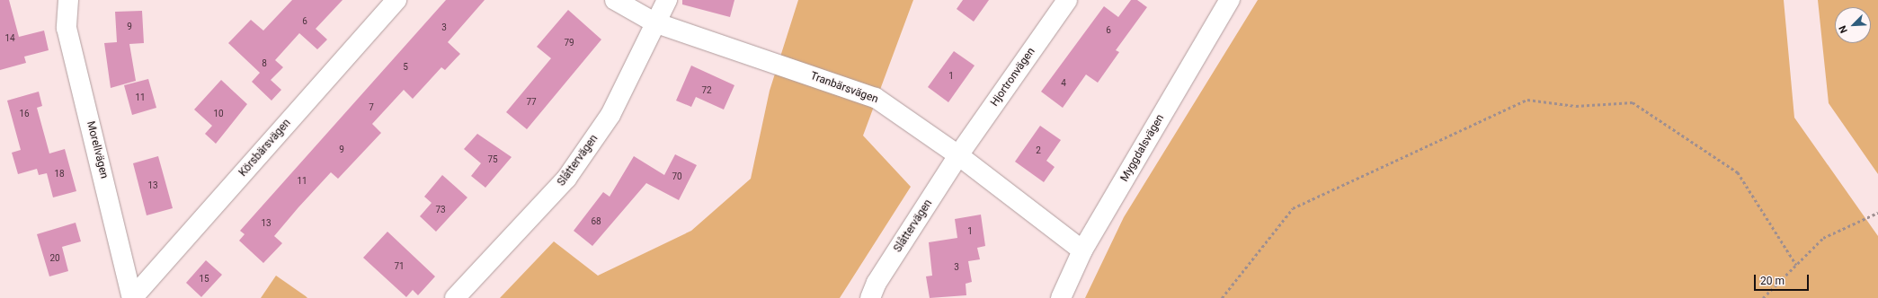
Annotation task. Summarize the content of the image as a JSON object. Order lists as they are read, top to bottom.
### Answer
{
  "streets": {
    "street": [
      "Hjortronvägen",
      "Tranbärsvägen",
      "Körsbärsvägen",
      "Myggdalsvägen",
      "Morellvägen",
      "Slåttervägen"
    ]
  },
  "crossings": [
    ["Hjortronvägen", "Tranbärsvägen"],
    ["Hjortronvägen", "Slåttervägen"],
    ["Tranbärsvägen", "Myggdalsvägen"],
    ["Tranbärsvägen", "Slåttervägen"],
    ["Körsbärsvägen", "Morellvägen"]
  ],
  "house_numbers": [
    "6",
    "9",
    "3",
    "6",
    "14",
    "79",
    "8",
    "5",
    "1",
    "4",
    "72",
    "11",
    "77",
    "7",
    "16",
    "10",
    "9",
    "2",
    "75",
    "18",
    "70",
    "11",
    "13",
    "73",
    "68",
    "13",
    "1",
    "20",
    "71",
    "3",
    "15"
  ],
  "scale_bar": "20 m",
  "north": "bottom left"
}
